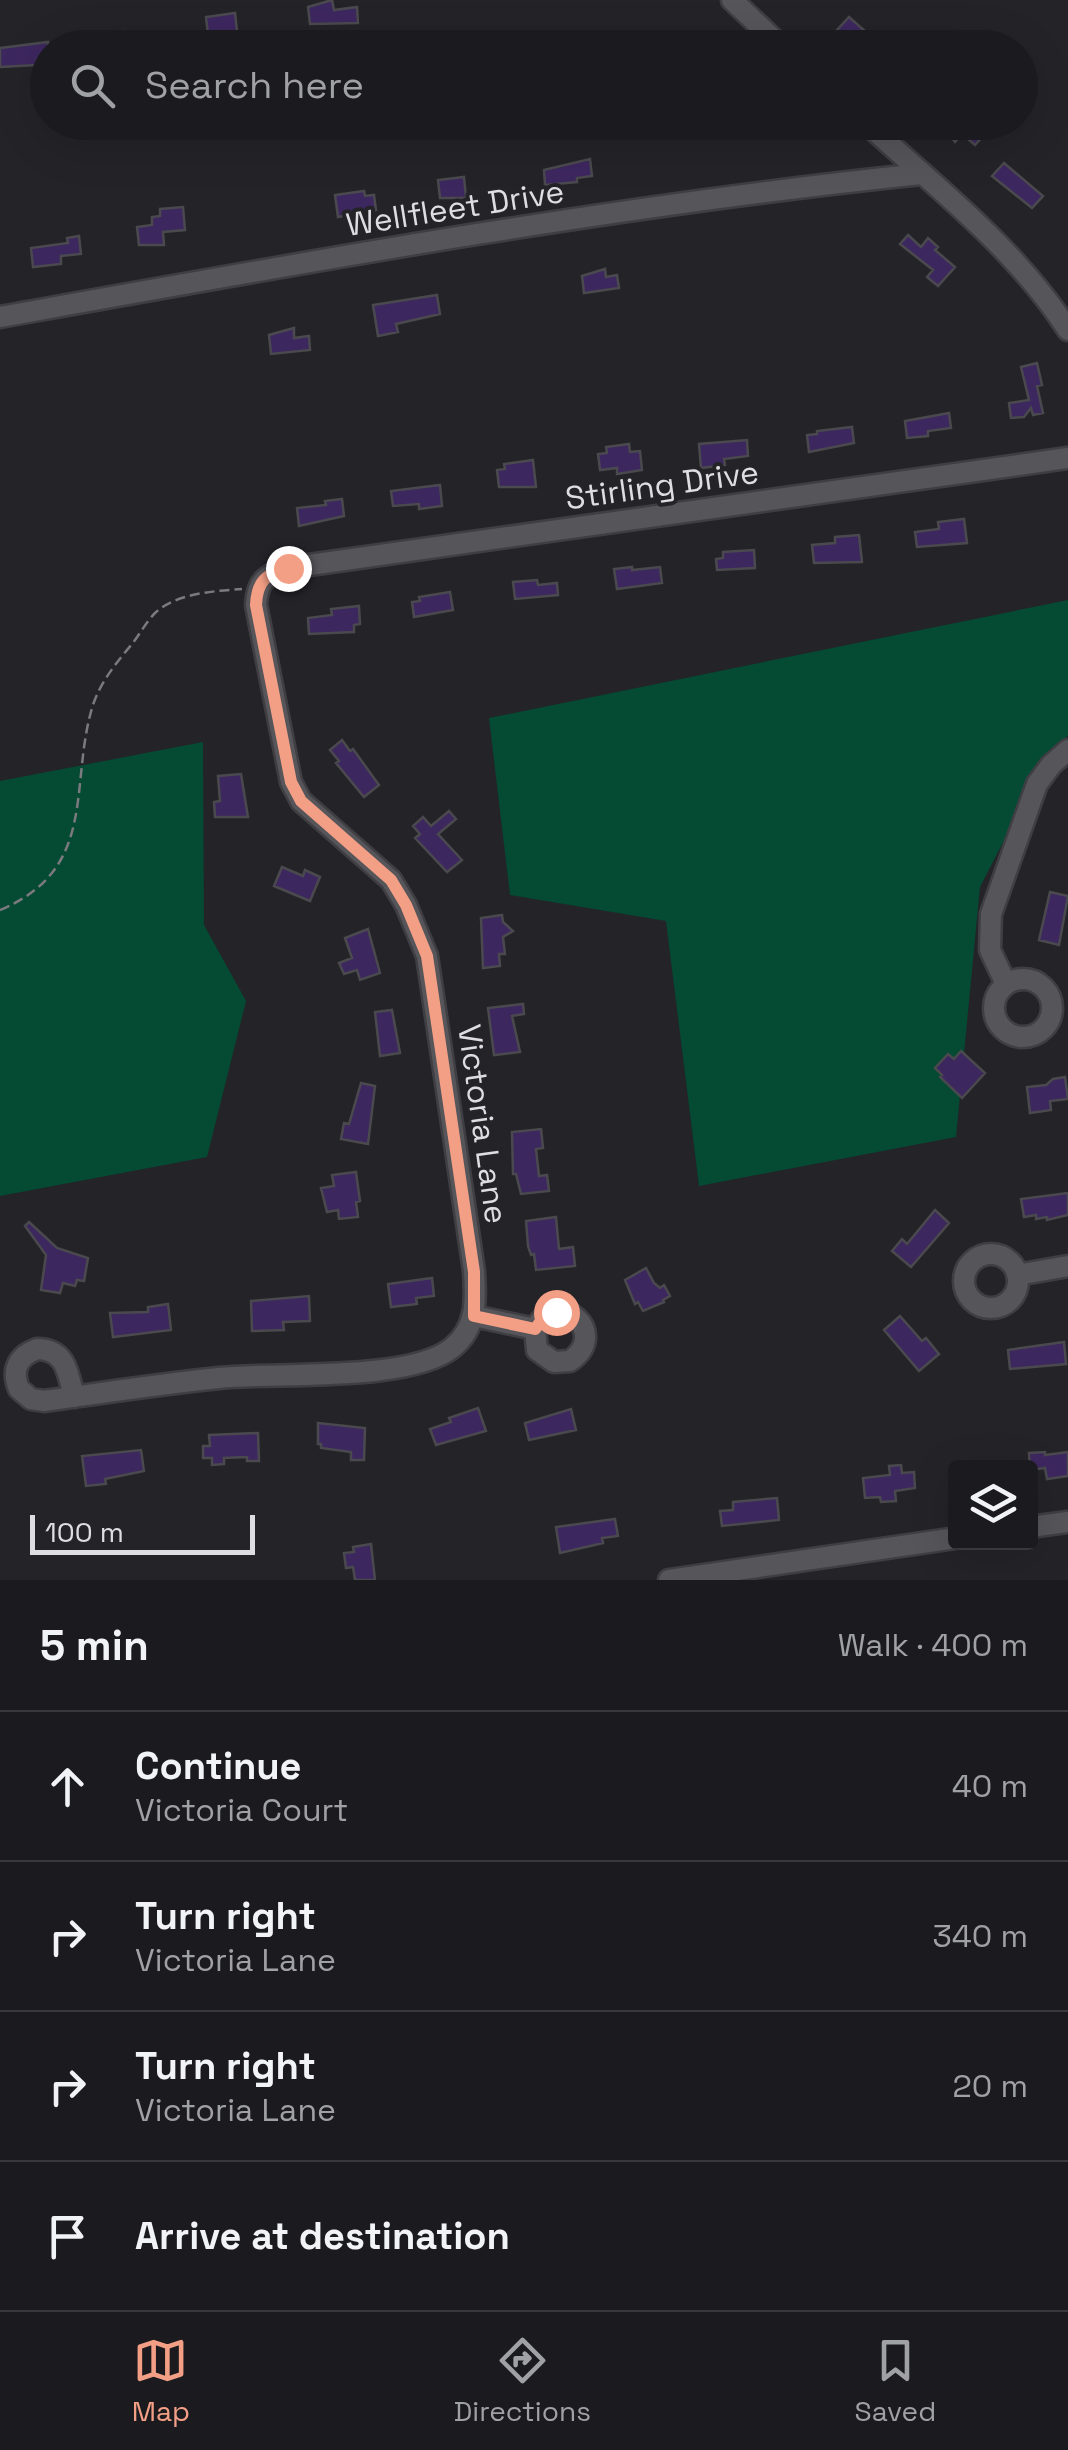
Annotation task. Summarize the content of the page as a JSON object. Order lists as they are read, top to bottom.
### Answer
{
  "streets": {
    "street": ["Wellfleet Drive", "Stirling Drive", "Victoria Lane"]
  },
  "crossings": [
    ["Stirling Drive", "Victoria Lane"]
  ],
  "scale_bar": "100 m",
  "page": {
    "search": "Search here",
    "scale": "100 m",
    "heading": ["5 min", "Walk · 400 m"],
    "list": [
      ["Continue", "Victoria Court", "40 m"],
      ["Turn right", "Victoria Lane", "340 m"],
      ["Turn right", "Victoria Lane", "20 m"],
      "Arrive at destination"
    ],
    "nav": ["Map", "Directions", "Saved"]
  }
}
